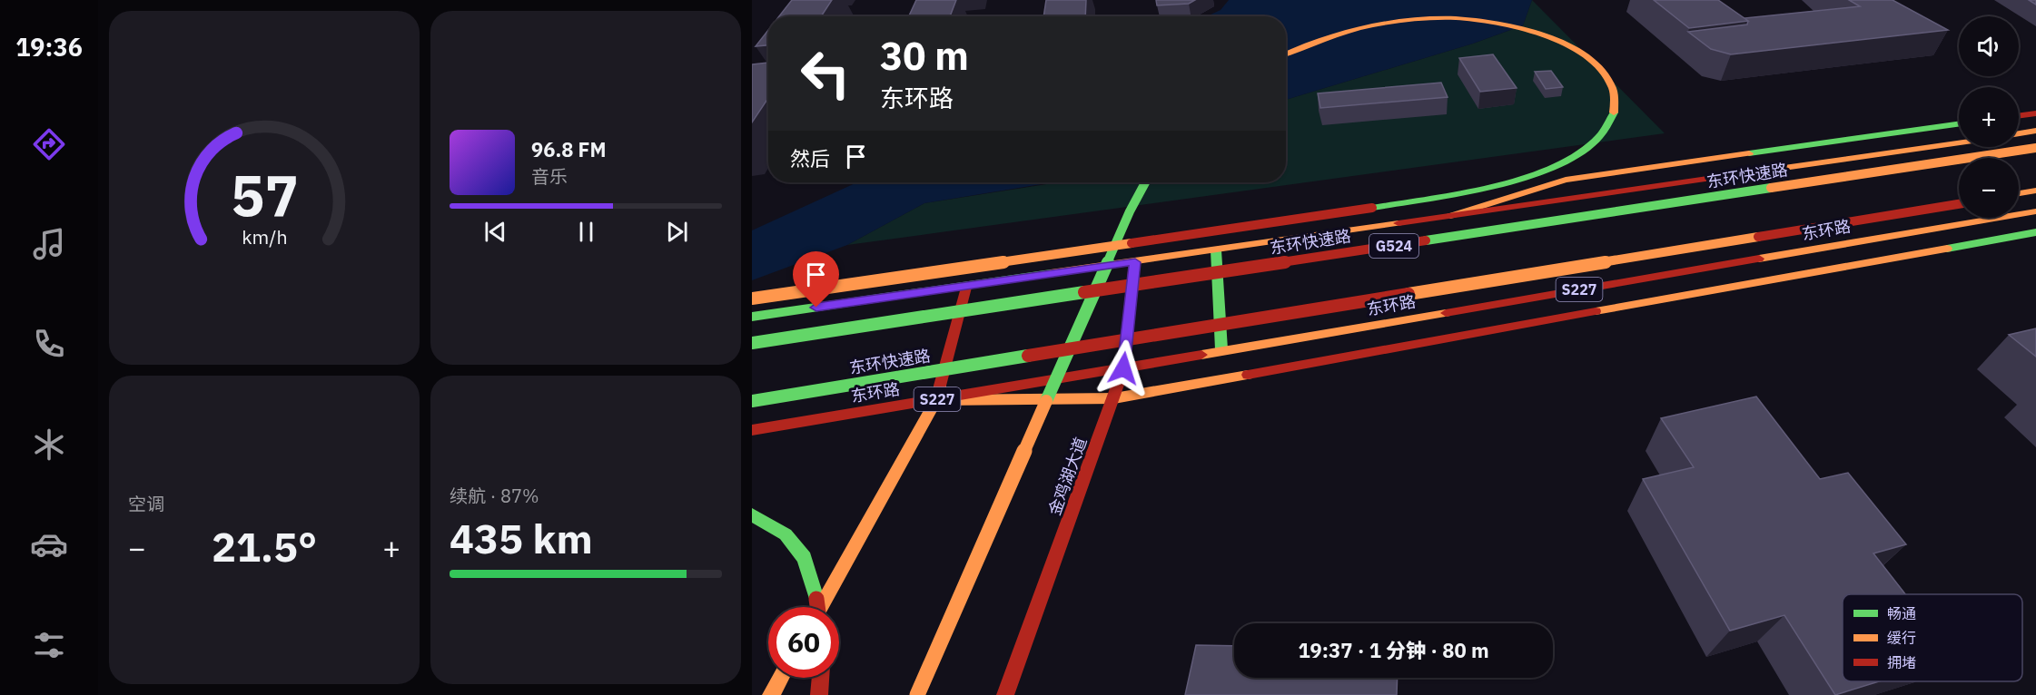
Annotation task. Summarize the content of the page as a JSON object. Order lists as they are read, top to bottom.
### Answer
{
  "streets": {
    "main road": [
      "东环快速路",
      "东环路",
      "G524",
      "S227",
      "金鸡湖大道"
    ]
  },
  "crossings": [
    ["东环路", "金鸡湖大道"]
  ],
  "legend": ["畅通", "缓行", "拥堵"],
  "page": {
    "tabs": "19:36",
    "map_buttons": ["+", "−"],
    "turn": ["30 m", "东环路"],
    "song": ["96.8 FM", "音乐"],
    "then": "然后",
    "tile": [
      "空调",
      ["续航 · 87%", "435 km"]
    ],
    "heat": ["−", "21.5°", "+"],
    "limit": "60",
    "trip": "19:37 · 1 分钟 · 80 m",
    "gauge": ["57", "km/h"]
  }
}
